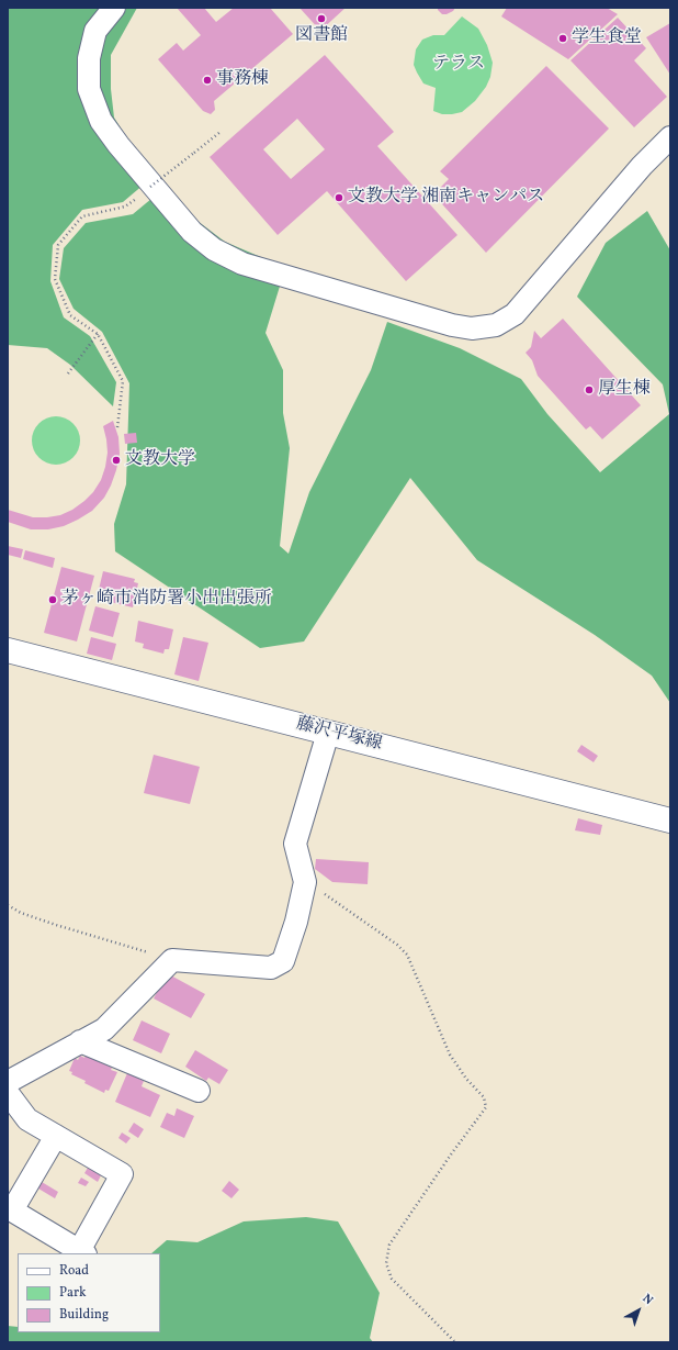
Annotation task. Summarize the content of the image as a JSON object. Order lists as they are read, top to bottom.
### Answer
{
  "streets": {
    "main road": ["藤沢平塚線"]
  },
  "parks": ["テラス"],
  "places": [
    "図書館",
    "学生食堂",
    "事務棟",
    "文教大学 湘南キャンパス",
    "厚生棟",
    "文教大学",
    "茅ヶ崎市消防署小出出張所"
  ],
  "legend": ["Road", "Park", "Building"],
  "north": "top right"
}
